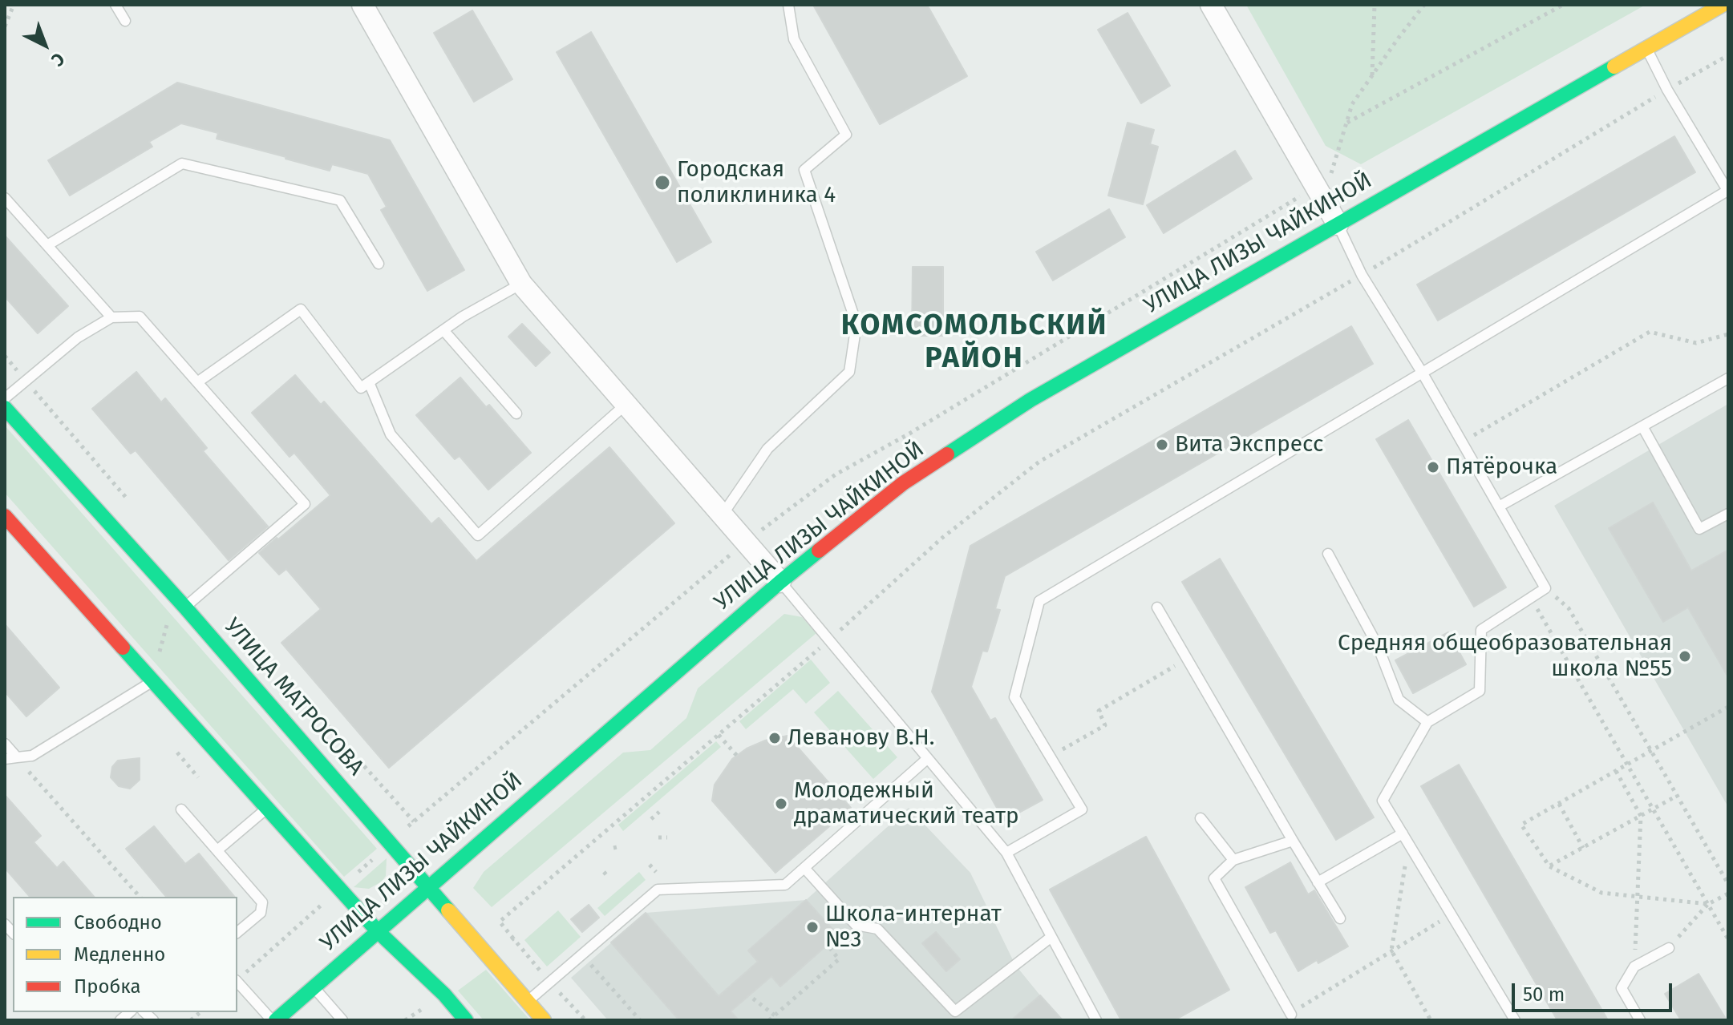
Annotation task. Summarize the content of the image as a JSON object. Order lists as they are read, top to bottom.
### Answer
{
  "streets": {
    "main road": ["УЛИЦА ЛИЗЫ ЧАЙКИНОЙ", "УЛИЦА МАТРОСОВА"]
  },
  "crossings": [
    ["УЛИЦА ЛИЗЫ ЧАЙКИНОЙ", "УЛИЦА МАТРОСОВА"]
  ],
  "districts": ["КОМСОМОЛЬСКИЙ РАЙОН"],
  "places": [
    "Городская поликлиника 4",
    "Вита Экспресс",
    "Пятёрочка",
    "Средняя общеобразовательная школа №55",
    "Леванову В.Н.",
    "Молодежный драматический театр",
    "Школа-интернат №3"
  ],
  "legend": ["Свободно", "Медленно", "Пробка"],
  "scale_bar": "50 m",
  "north": "bottom right"
}
